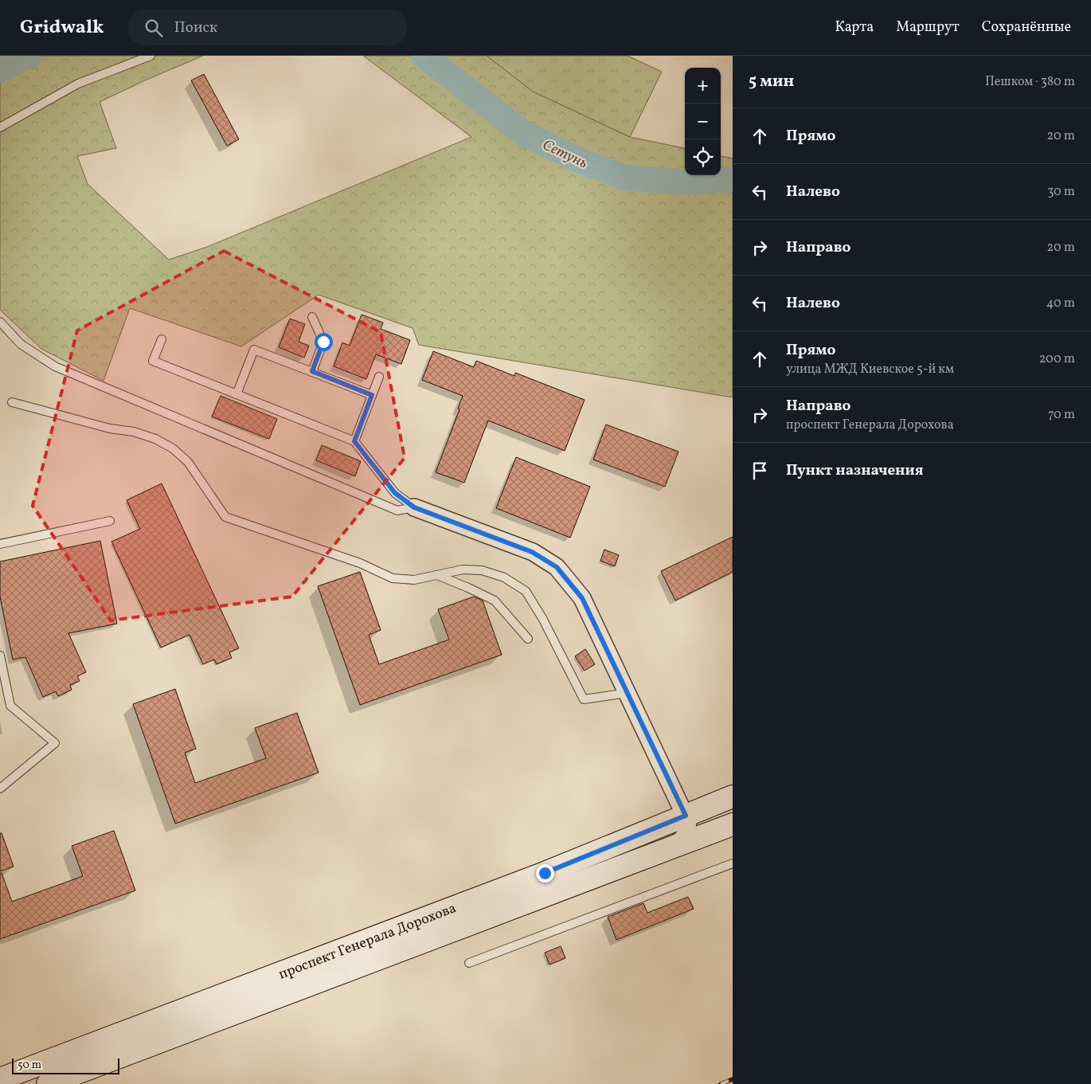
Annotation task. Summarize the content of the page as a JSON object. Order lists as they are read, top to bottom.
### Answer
{
  "streets": {
    "main road": ["проспект Генерала Дорохова"]
  },
  "water": ["Сетунь"],
  "scale_bar": "50 m",
  "page": {
    "header": "Gridwalk",
    "search": "Поиск",
    "nav": ["Карта", "Маршрут", "Сохранённые"],
    "heading": ["5 мин", "Пешком · 380 m"],
    "map_buttons": ["+", "−"],
    "list": [
      ["Прямо", "20 m"],
      ["Налево", "30 m"],
      ["Направо", "20 m"],
      ["Налево", "40 m"],
      ["Прямо", "улица МЖД Киевское 5-й км", "200 m"],
      ["Направо", "проспект Генерала Дорохова", "70 m"],
      "Пункт назначения"
    ],
    "scale": "50 m"
  }
}
